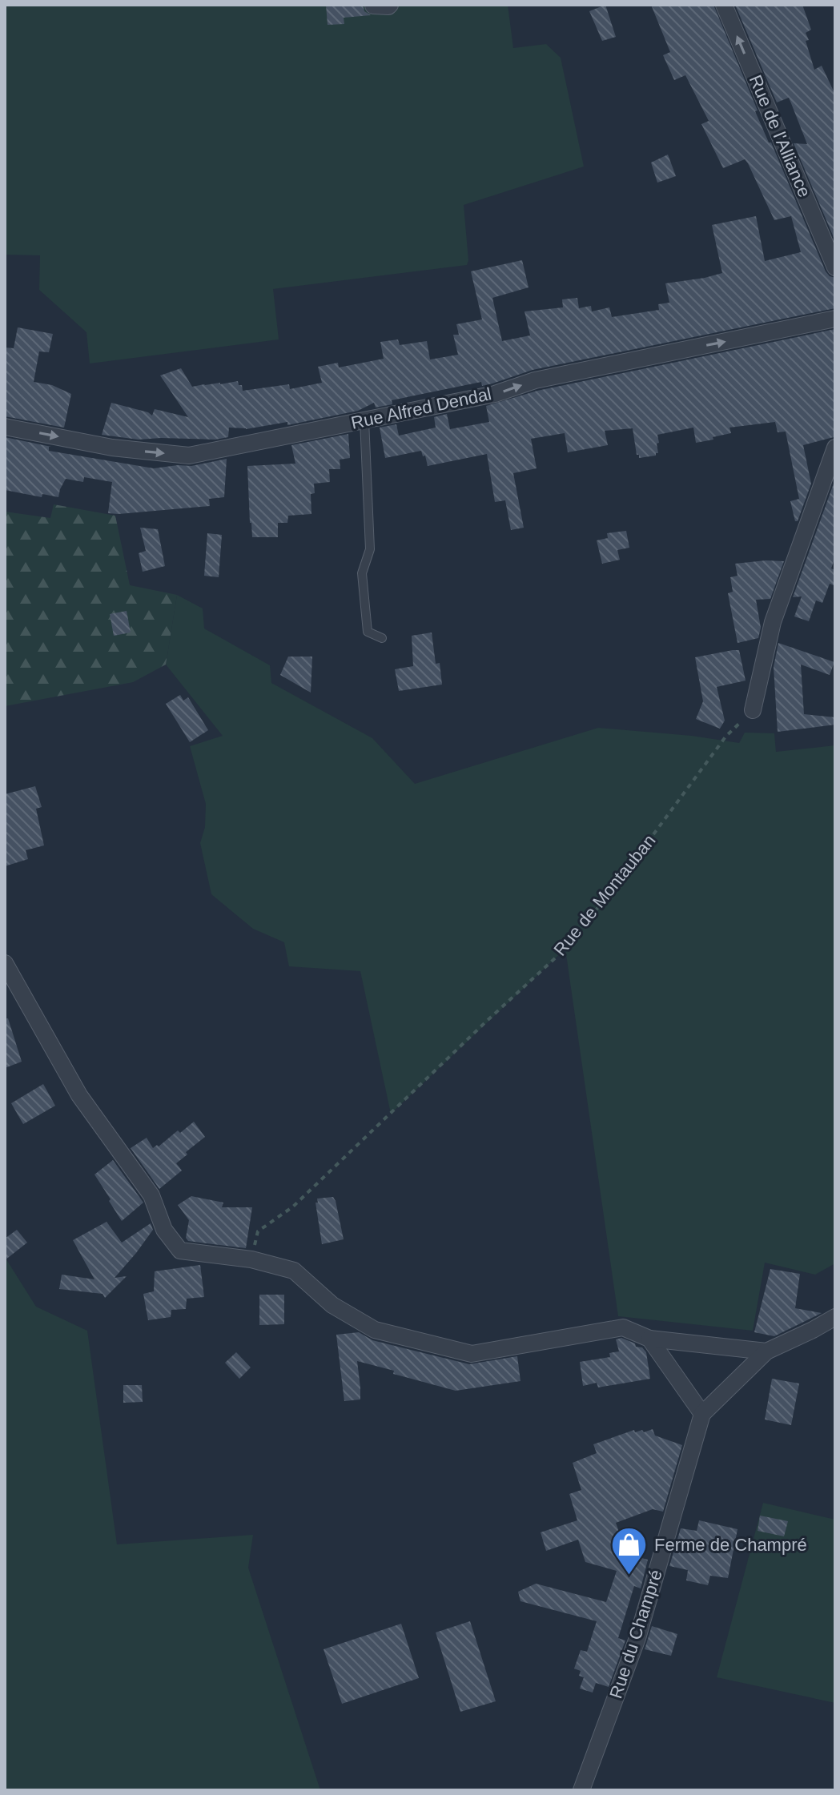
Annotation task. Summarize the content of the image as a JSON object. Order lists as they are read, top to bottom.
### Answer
{
  "streets": {
    "street": ["Rue de l'Alliance", "Rue Alfred Dendal", "Rue du Champré"],
    "path": ["Rue de Montauban"]
  },
  "one_way": ["Rue de l'Alliance", "Rue Alfred Dendal"],
  "places": {
    "shop": ["Ferme de Champré"]
  }
}
